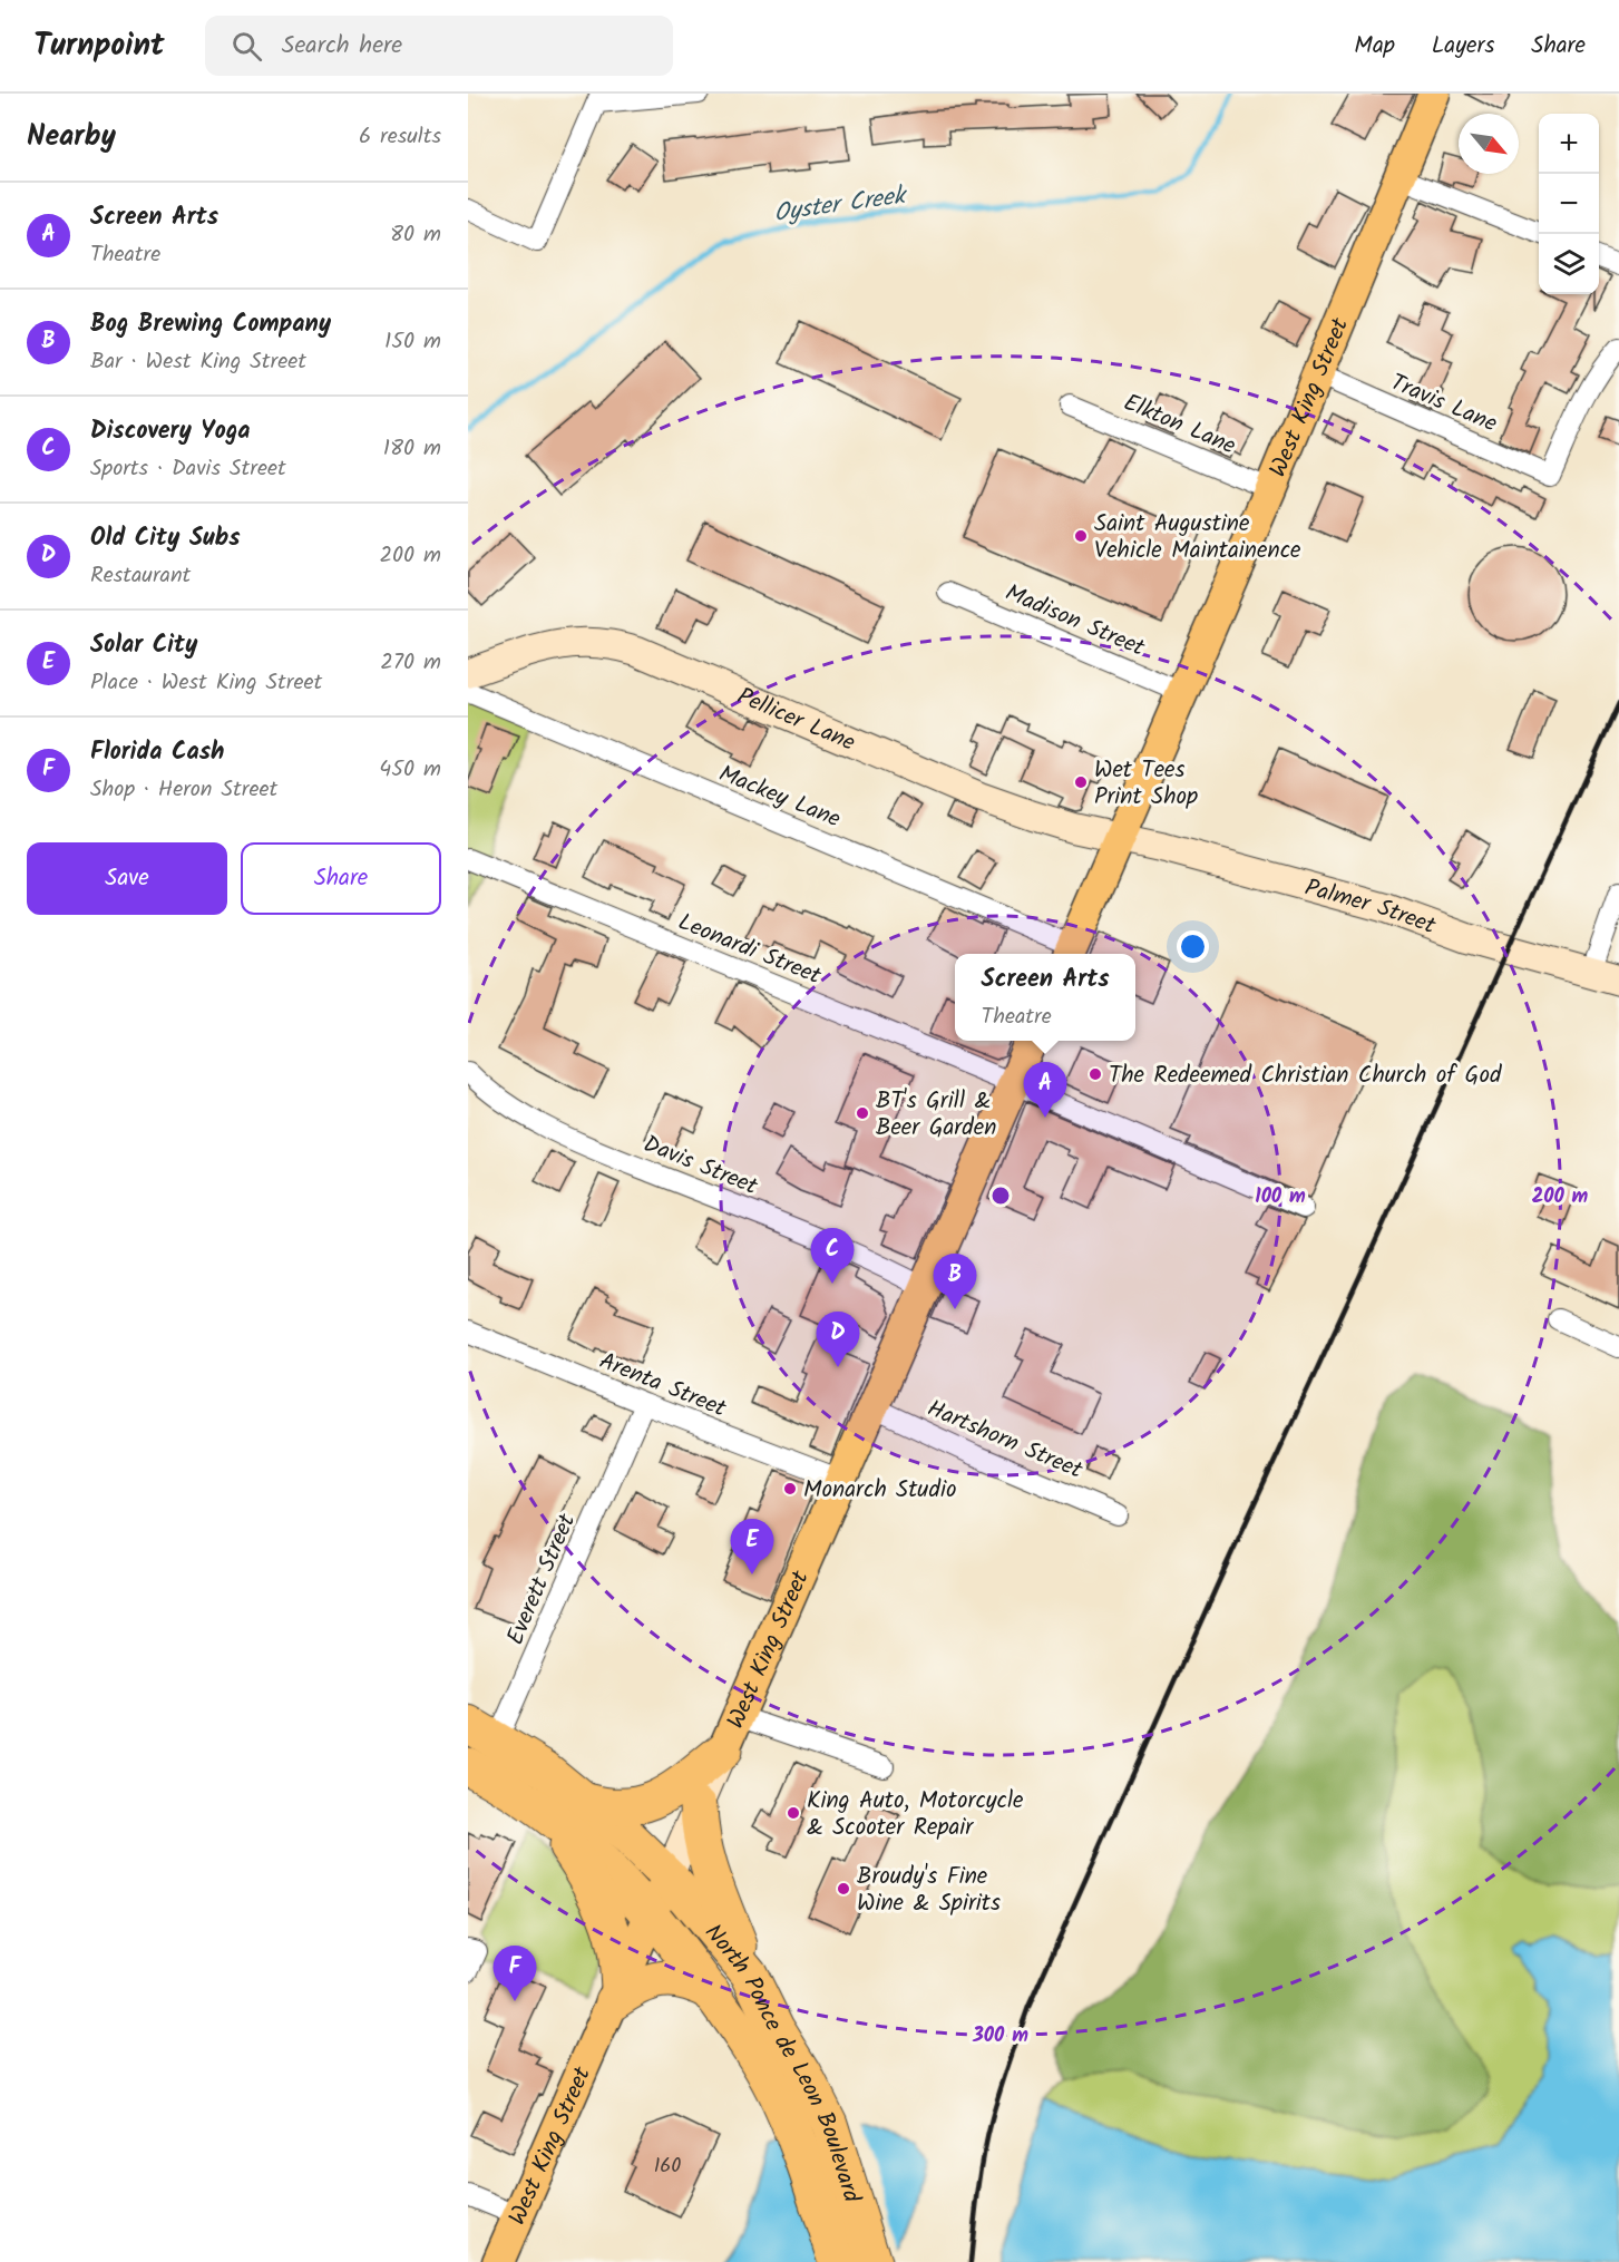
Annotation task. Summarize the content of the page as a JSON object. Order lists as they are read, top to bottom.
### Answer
{
  "streets": {
    "highway": ["North Ponce de Leon Boulevard"],
    "main road": ["West King Street", "Pellicer Lane", "Palmer Street"],
    "street": [
      "Travis Lane",
      "Elkton Lane",
      "Madison Street",
      "Mackey Lane",
      "Leonardi Street",
      "Davis Street",
      "Arenta Street",
      "Hartshorn Street",
      "Everett Street"
    ]
  },
  "crossings": [
    ["West King Street", "Travis Lane"],
    ["West King Street", "Elkton Lane"],
    ["West King Street", "Madison Street"],
    ["West King Street", "Pellicer Lane"],
    ["West King Street", "Mackey Lane"],
    ["West King Street", "Palmer Street"],
    ["West King Street", "Leonardi Street"],
    ["West King Street", "Davis Street"],
    ["West King Street", "Arenta Street"],
    ["West King Street", "Hartshorn Street"],
    ["West King Street", "North Ponce de Leon Boulevard"],
    ["Pellicer Lane", "Palmer Street"],
    ["Arenta Street", "Everett Street"],
    ["Everett Street", "North Ponce de Leon Boulevard"]
  ],
  "water": ["Oyster Creek"],
  "places": [
    "Saint Augustine Vehicle Maintainence",
    "Wet Tees Print Shop",
    "The Redeemed Christian Church of God",
    "BT's Grill & Beer Garden",
    "Monarch Studio",
    "King Auto, Motorcycle & Scooter Repair",
    "Broudy's Fine Wine & Spirits"
  ],
  "house_numbers": ["160"],
  "north": "bottom right",
  "page": {
    "header": "Turnpoint",
    "search": "Search here",
    "nav": ["Map", "Layers", "Share"],
    "heading": ["Nearby", "6 results"],
    "map_buttons": ["+", "−"],
    "list": [
      {
        "mark": "A",
        "name": "Screen Arts",
        "note": "Theatre",
        "value": "80 m"
      },
      {
        "mark": "B",
        "name": "Bog Brewing Company",
        "note": "Bar · West King Street",
        "value": "150 m"
      },
      {
        "mark": "C",
        "name": "Discovery Yoga",
        "note": "Sports · Davis Street",
        "value": "180 m"
      },
      {
        "mark": "D",
        "name": "Old City Subs",
        "note": "Restaurant",
        "value": "200 m"
      },
      {
        "mark": "E",
        "name": "Solar City",
        "note": "Place · West King Street",
        "value": "270 m"
      },
      {
        "mark": "F",
        "name": "Florida Cash",
        "note": "Shop · Heron Street",
        "value": "450 m"
      }
    ],
    "buttons": ["Save", "Share"],
    "popup": ["Screen Arts", "Theatre"],
    "pins": [
      "A",
      "C",
      "B",
      "D",
      "E",
      "F"
    ]
  },
  "rings": ["100 m", "200 m", "300 m"]
}
